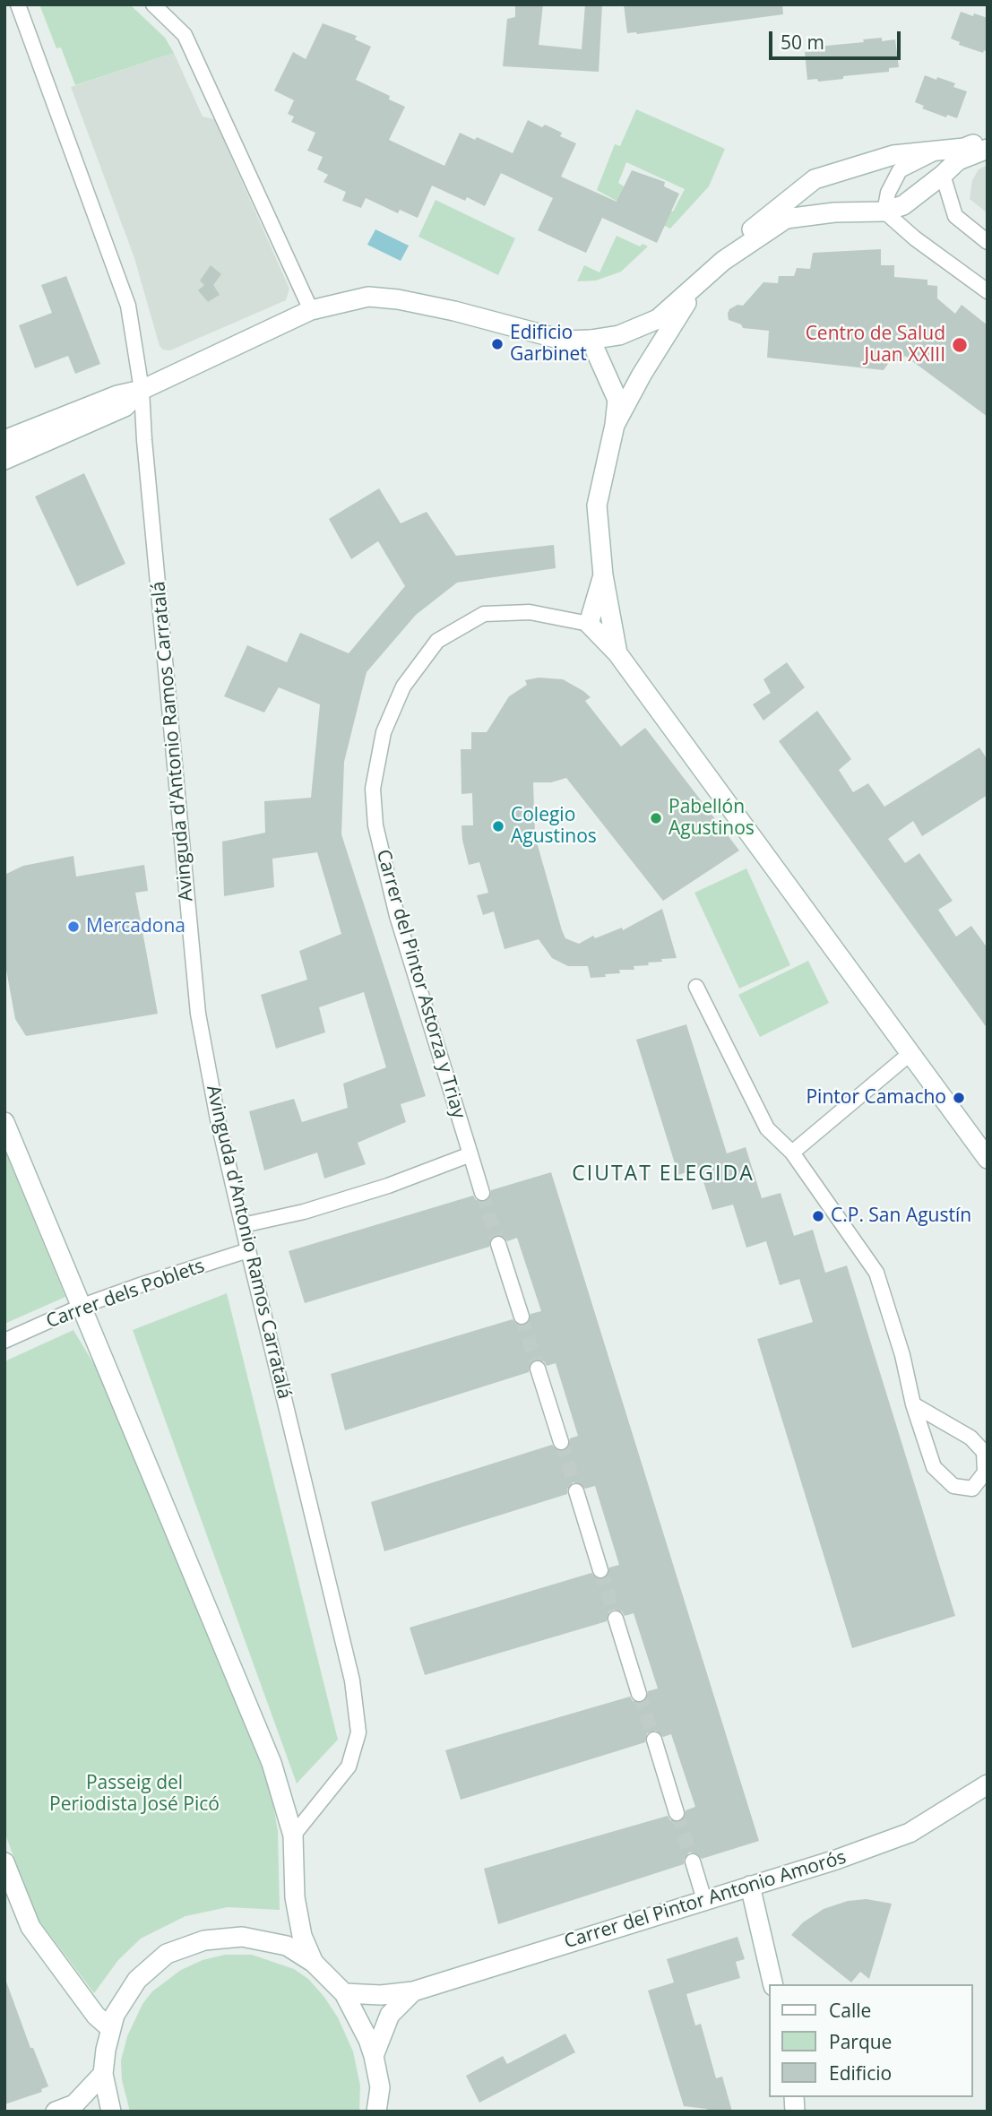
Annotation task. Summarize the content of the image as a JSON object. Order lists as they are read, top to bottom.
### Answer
{
  "streets": {
    "street": [
      "Avinguda d'Antonio Ramos Carratalá",
      "Carrer del Pintor Astorza y Triay",
      "Carrer dels Poblets",
      "Carrer del Pintor Antonio Amorós"
    ]
  },
  "crossings": [
    ["Avinguda d'Antonio Ramos Carratalá", "Carrer dels Poblets"]
  ],
  "districts": ["CIUTAT ELEGIDA"],
  "parks": ["Passeig del Periodista José Picó"],
  "places": [
    "Edificio Garbinet",
    "Centro de Salud Juan XXIII",
    "Pabellón Agustinos",
    "Colegio Agustinos",
    "Mercadona",
    "Pintor Camacho",
    "C.P. San Agustín"
  ],
  "legend": ["Calle", "Parque", "Edificio"],
  "scale_bar": "50 m"
}
